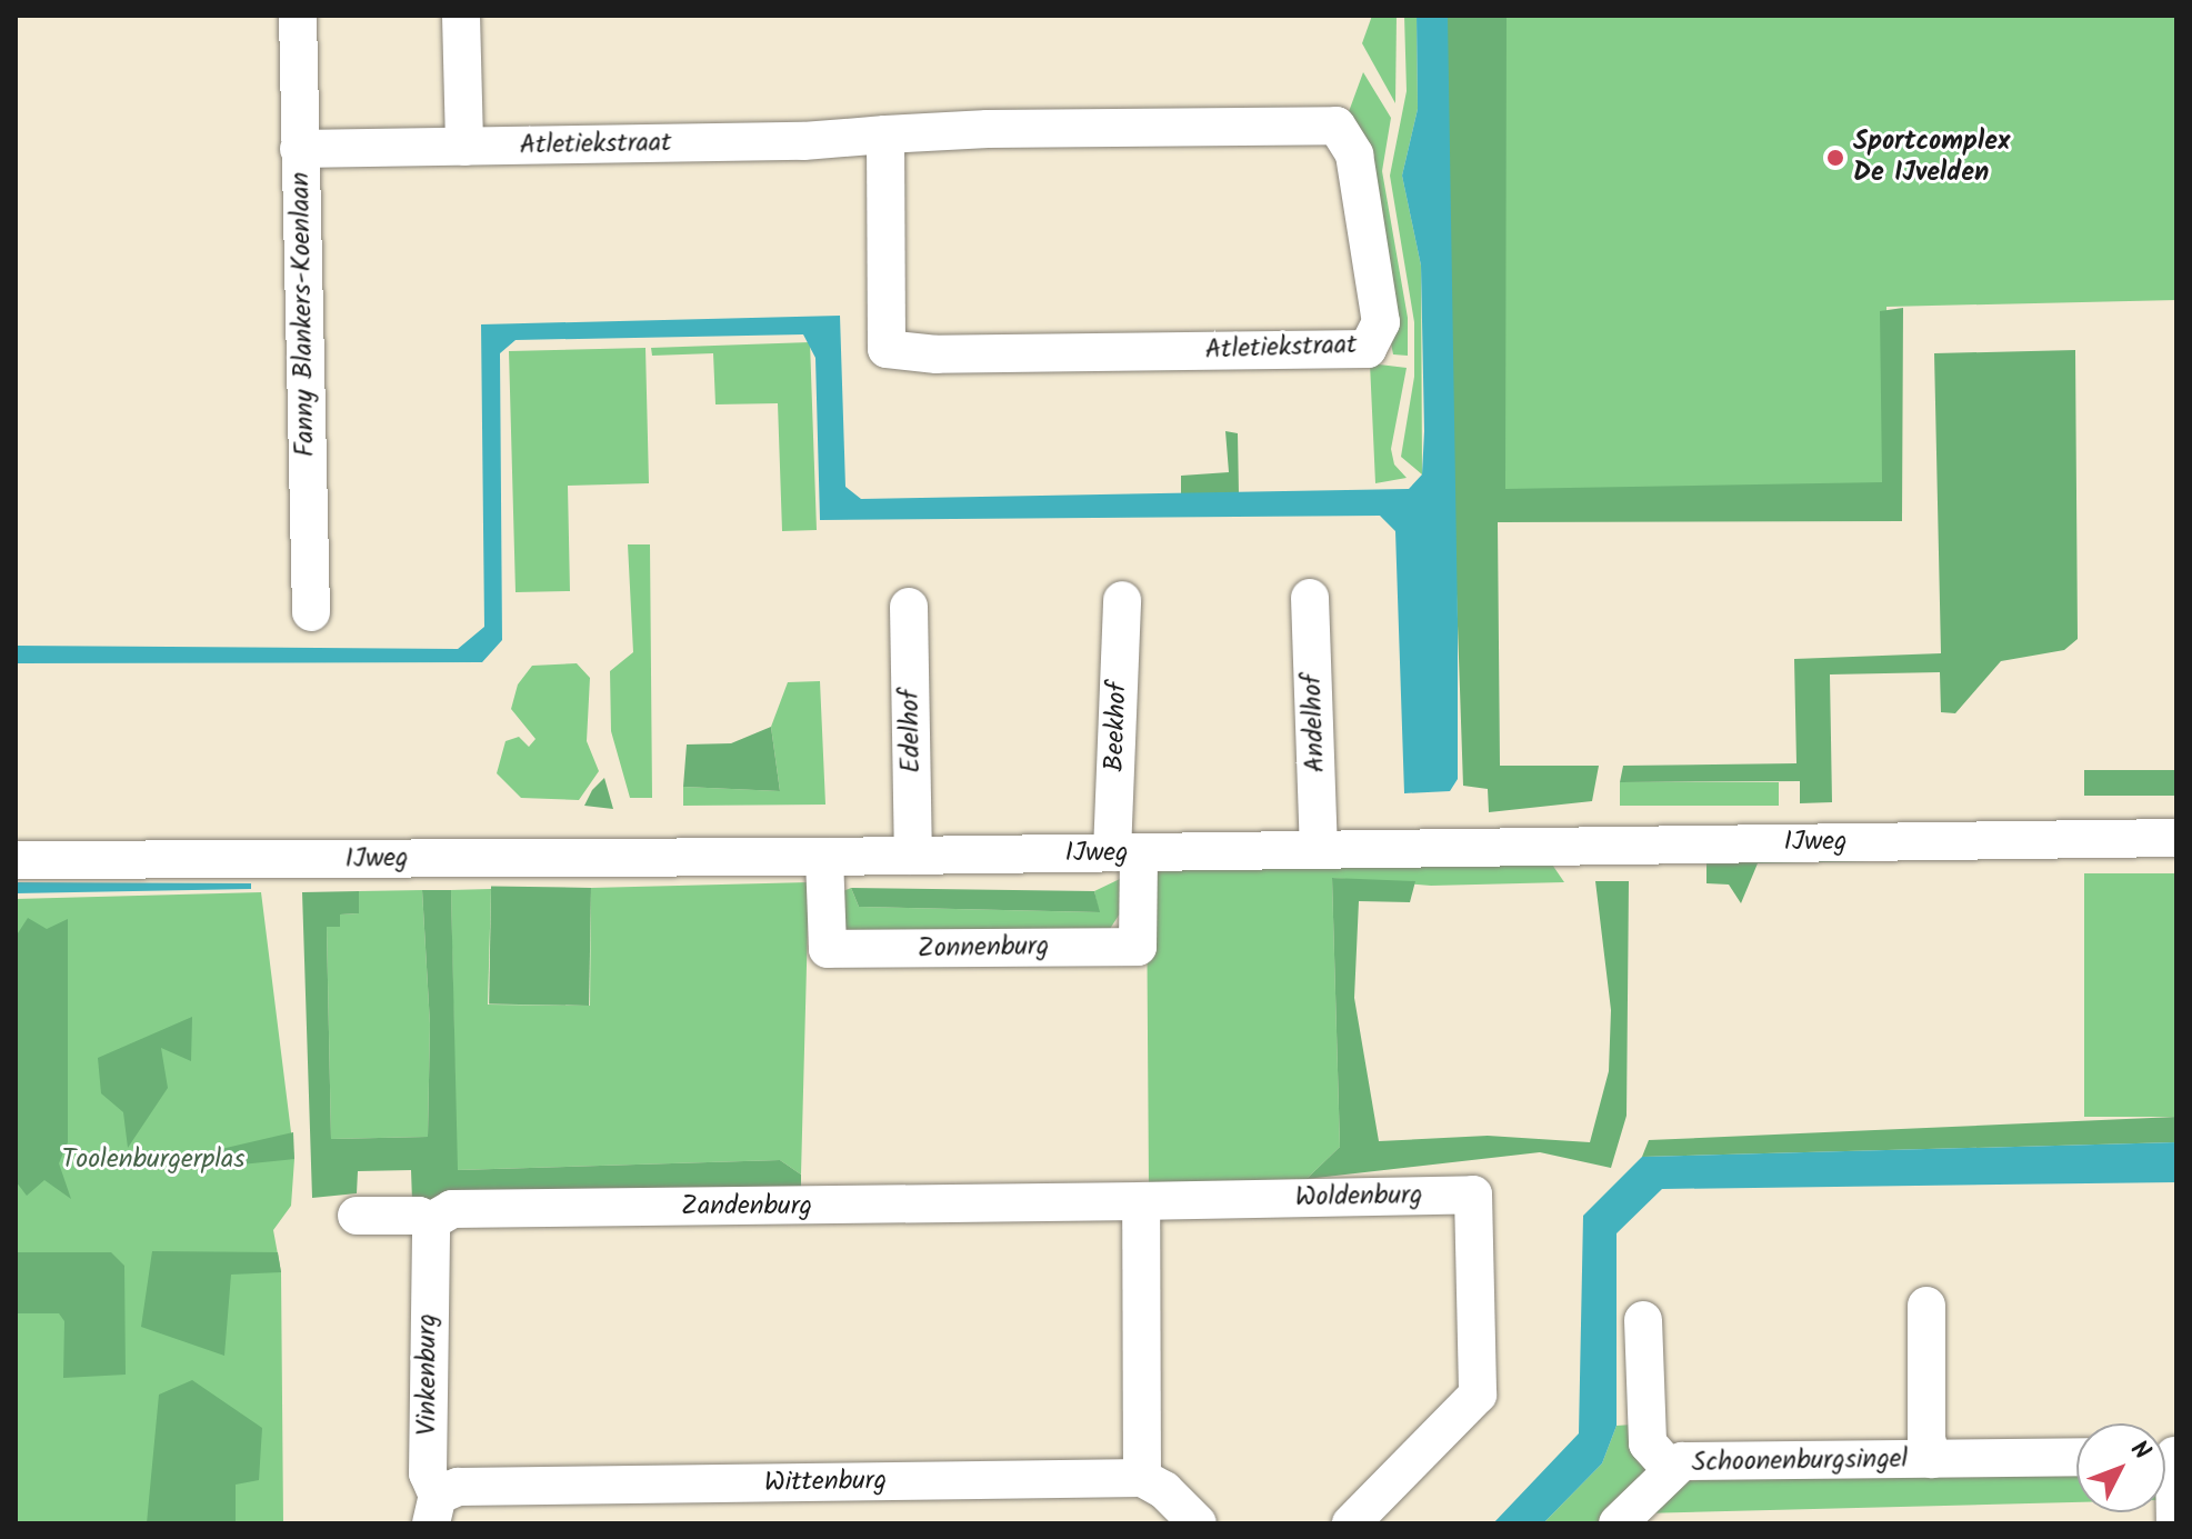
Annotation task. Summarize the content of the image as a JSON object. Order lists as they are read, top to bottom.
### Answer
{
  "streets": {
    "street": [
      "Atletiekstraat",
      "Fanny Blankers-Koenlaan",
      "Andelhof",
      "Beekhof",
      "Edelhof",
      "IJweg",
      "Zonnenburg",
      "Woldenburg",
      "Zandenburg",
      "Vinkenburg",
      "Schoonenburgsingel",
      "Wittenburg"
    ]
  },
  "crossings": [
    ["Atletiekstraat", "Fanny Blankers-Koenlaan"],
    ["Andelhof", "IJweg"],
    ["Beekhof", "IJweg"],
    ["Beekhof", "Zonnenburg"],
    ["Edelhof", "IJweg"],
    ["IJweg", "Zonnenburg"],
    ["Woldenburg", "Zandenburg"],
    ["Zandenburg", "Vinkenburg"],
    ["Vinkenburg", "Wittenburg"]
  ],
  "parks": ["Toolenburgerplas"],
  "places": ["Sportcomplex De IJvelden"],
  "north": "top right"
}
